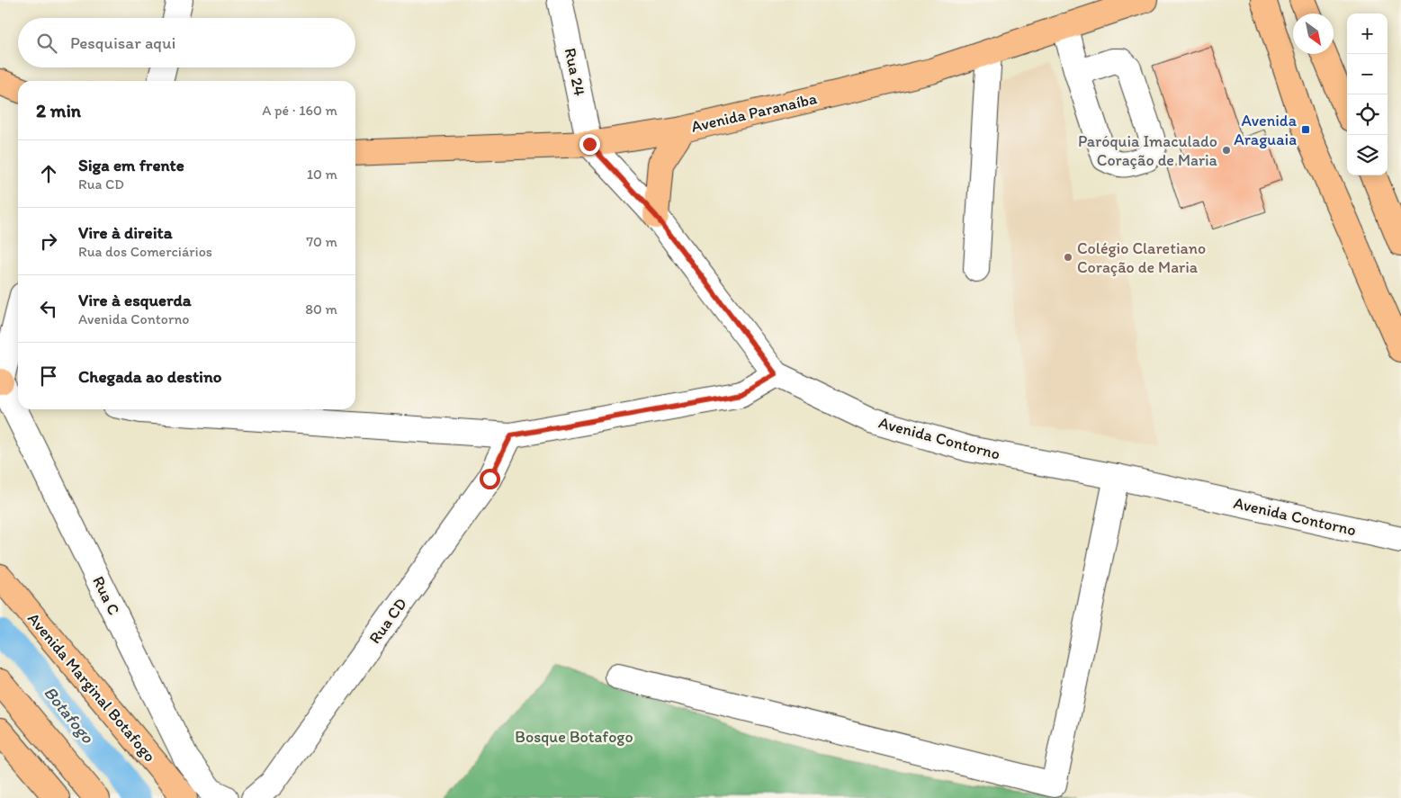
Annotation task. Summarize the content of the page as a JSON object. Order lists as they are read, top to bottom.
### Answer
{
  "streets": {
    "main road": ["Avenida Paranaíba", "Avenida Marginal Botafogo"],
    "street": [
      "Rua 24",
      "Avenida Contorno",
      "Rua C",
      "Rua CD"
    ]
  },
  "crossings": [
    ["Rua 24", "Avenida Paranaíba"],
    ["Rua 24", "Avenida Contorno"],
    ["Avenida Paranaíba", "Avenida Contorno"]
  ],
  "water": ["Botafogo"],
  "parks": ["Bosque Botafogo"],
  "places": {
    "transit": ["Avenida Araguaia"],
    "other": ["Paróquia Imaculado Coração de Maria", "Colégio Claretiano Coração de Maria"]
  },
  "north": "bottom right",
  "page": {
    "map_buttons": ["+", "−"],
    "search": "Pesquisar aqui",
    "heading": ["2 min", "A pé · 160 m"],
    "list": [
      ["Siga em frente", "Rua CD", "10 m"],
      ["Vire à direita", "Rua dos Comerciários", "70 m"],
      ["Vire à esquerda", "Avenida Contorno", "80 m"],
      "Chegada ao destino"
    ]
  }
}
